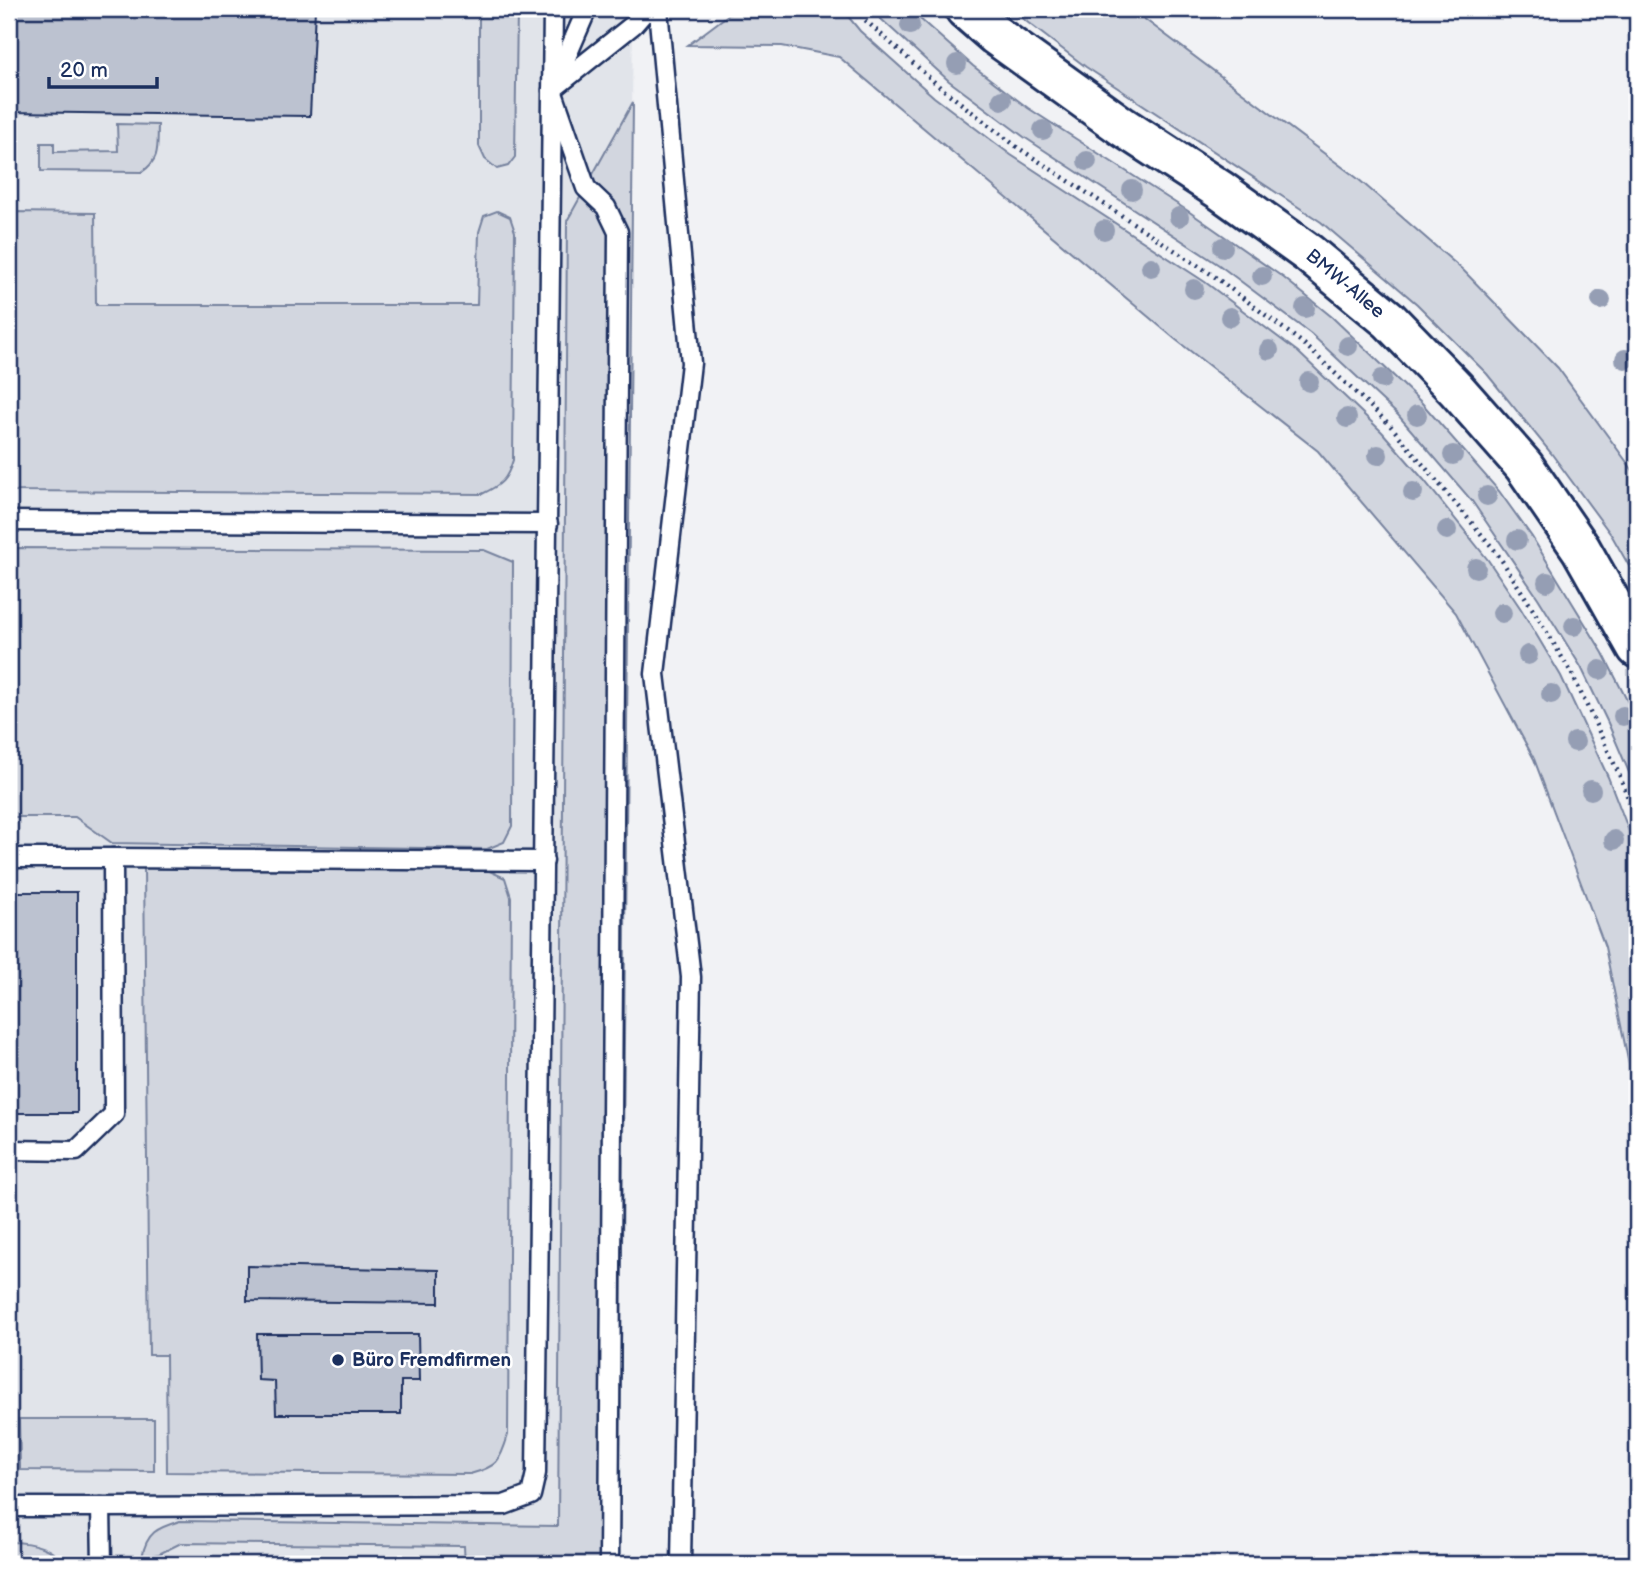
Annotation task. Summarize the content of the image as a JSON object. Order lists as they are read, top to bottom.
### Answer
{
  "streets": {
    "main road": ["BMW-Allee"]
  },
  "places": ["Büro Fremdfirmen"],
  "scale_bar": "20 m"
}
